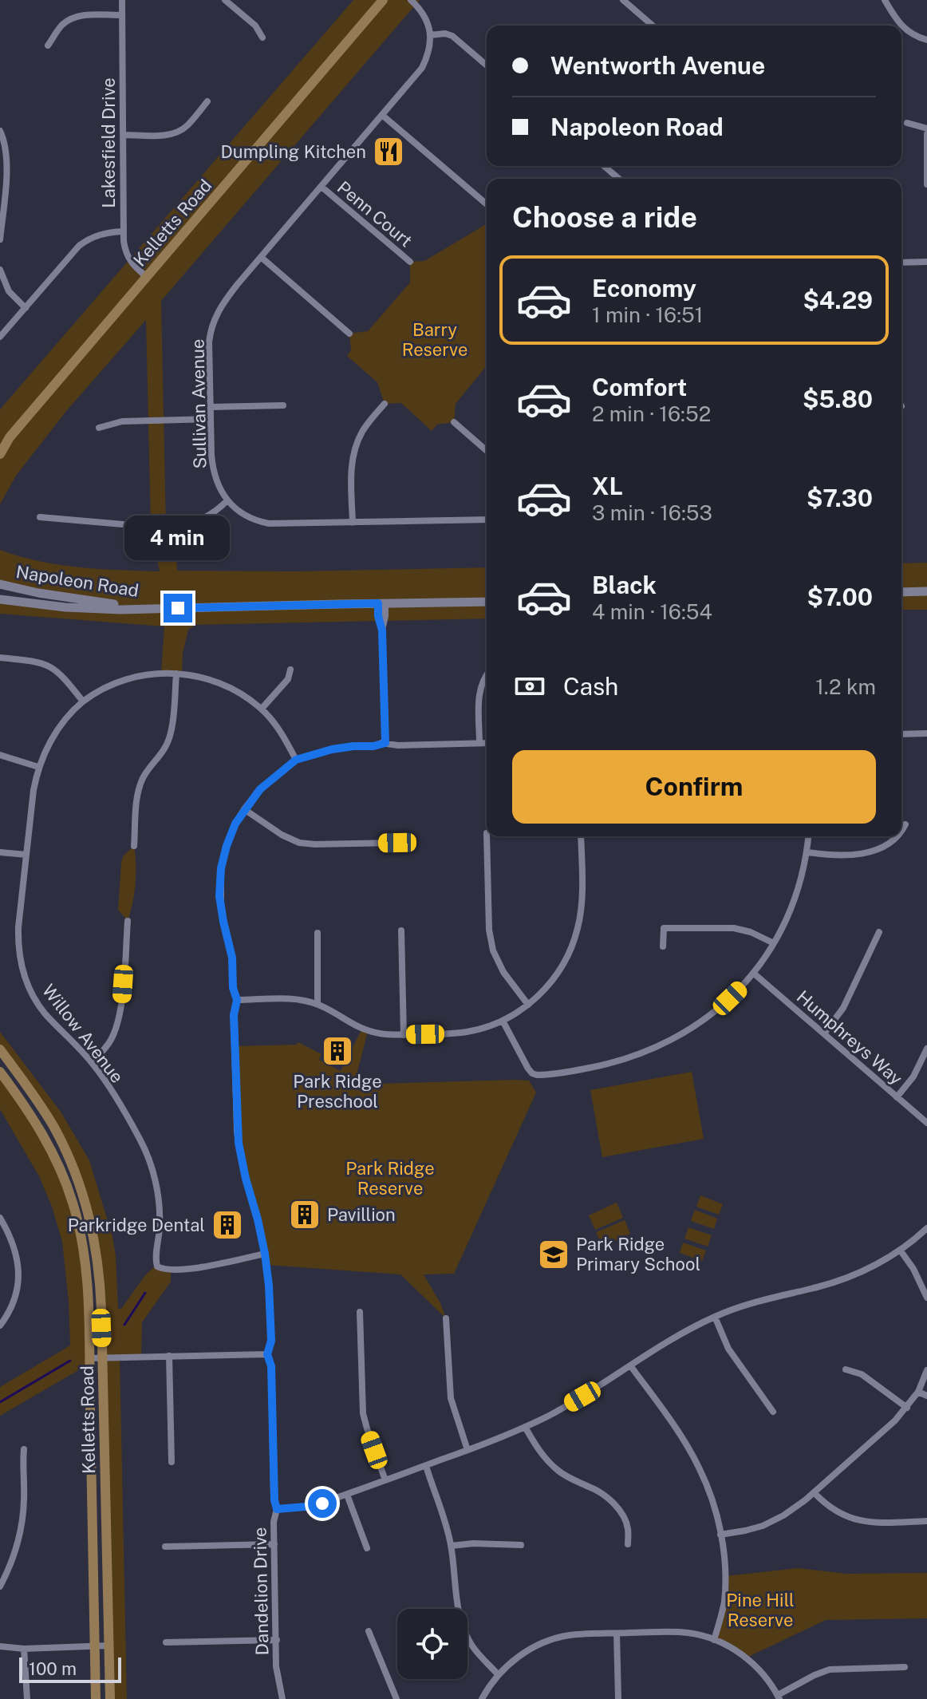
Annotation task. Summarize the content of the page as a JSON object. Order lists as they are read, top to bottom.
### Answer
{
  "streets": {
    "main road": ["Kelletts Road", "Napoleon Road"],
    "street": [
      "Lakesfield Drive",
      "Penn Court",
      "Sullivan Avenue",
      "Willow Avenue",
      "Humphreys Way",
      "Dandelion Drive"
    ]
  },
  "crossings": [
    ["Lakesfield Drive", "Kelletts Road"],
    ["Penn Court", "Sullivan Avenue"],
    ["Willow Avenue", "Dandelion Drive"]
  ],
  "parks": ["Barry Reserve", "Park Ridge Reserve", "Pine Hill Reserve"],
  "places": {
    "restaurant": ["Dumpling Kitchen"],
    "building": ["Park Ridge Preschool", "Pavillion", "Parkridge Dental"],
    "school or university": ["Park Ridge Primary School"]
  },
  "scale_bar": "100 m",
  "page": {
    "banner": ["Wentworth Avenue", "Napoleon Road"],
    "heading": "Choose a ride",
    "list": [
      {
        "name": "Economy",
        "note": "1 min · 16:51",
        "value": "$4.29"
      },
      {
        "name": "Comfort",
        "note": "2 min · 16:52",
        "value": "$5.80"
      },
      {
        "name": "XL",
        "note": "3 min · 16:53",
        "value": "$7.30"
      },
      {
        "name": "Black",
        "note": "4 min · 16:54",
        "value": "$7.00"
      }
    ],
    "bubble": "4 min",
    "pay": ["Cash", "1.2 km"],
    "buttons": "Confirm",
    "scale": "100 m"
  }
}
